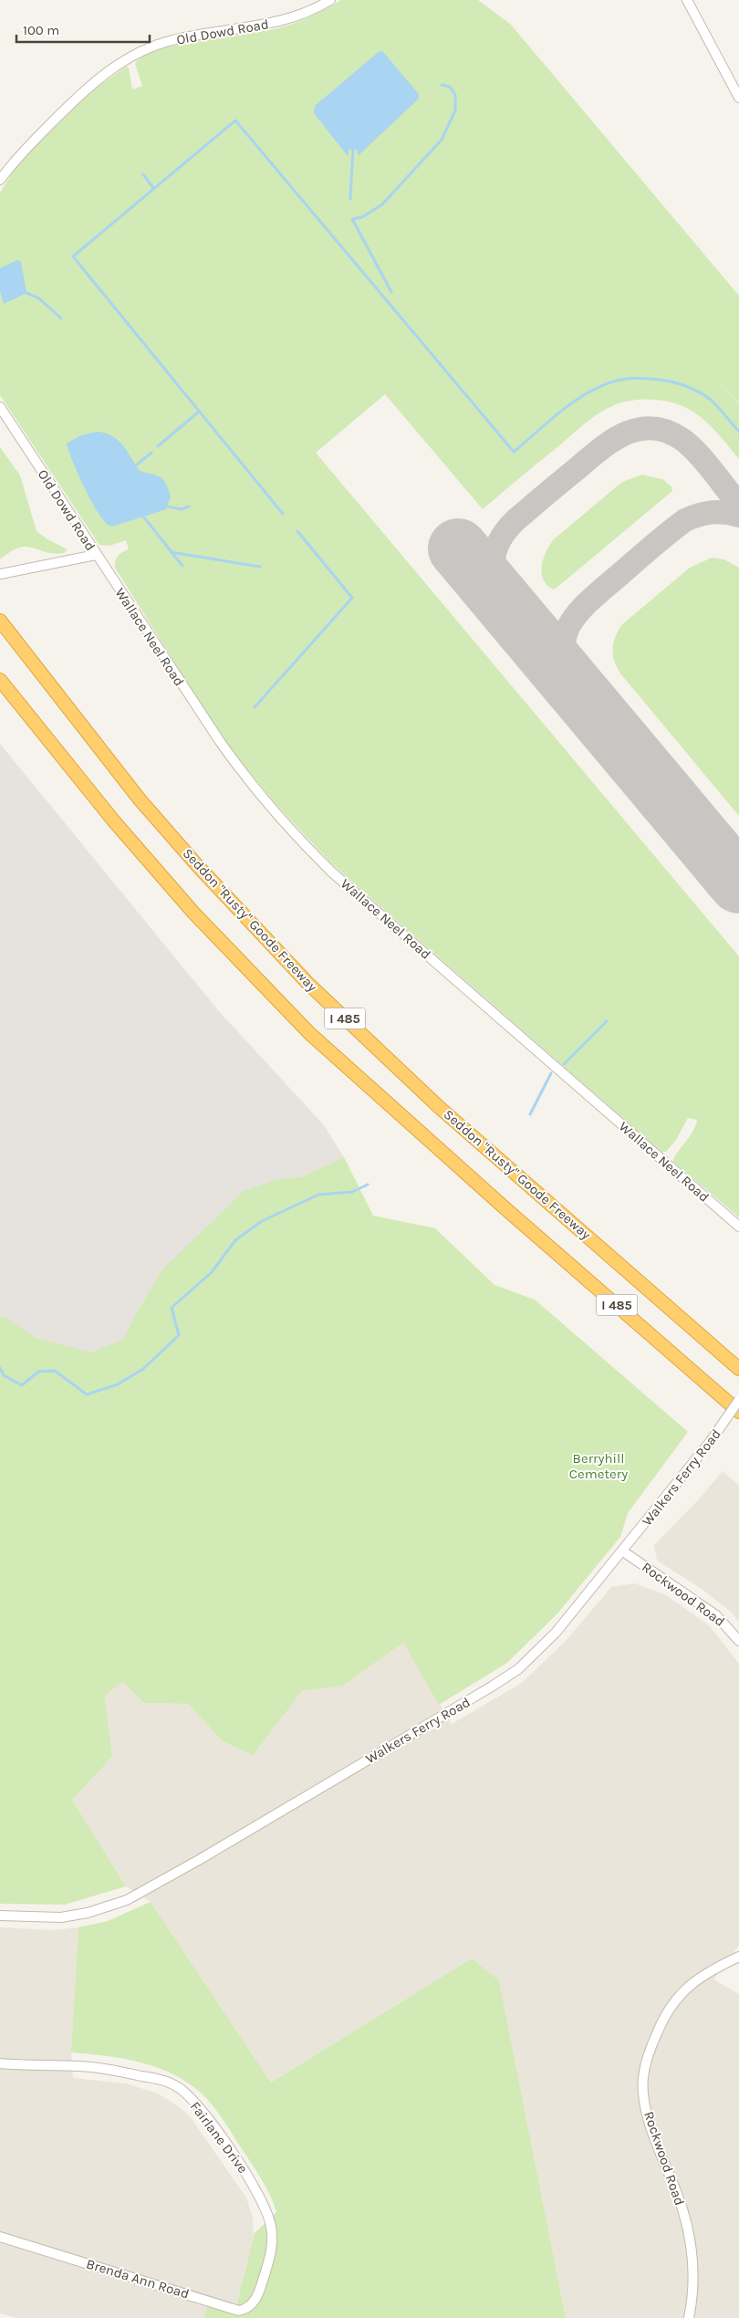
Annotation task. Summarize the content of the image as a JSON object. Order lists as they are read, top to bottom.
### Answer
{
  "streets": {
    "highway": ["Seddon \"Rusty\" Goode Freeway", "I 485"],
    "street": [
      "Old Dowd Road",
      "Wallace Neel Road",
      "Walkers Ferry Road",
      "Rockwood Road",
      "Fairlane Drive",
      "Brenda Ann Road"
    ]
  },
  "crossings": [
    ["Old Dowd Road", "Wallace Neel Road"],
    ["Walkers Ferry Road", "Rockwood Road"],
    ["Fairlane Drive", "Brenda Ann Road"]
  ],
  "parks": ["Berryhill Cemetery"],
  "scale_bar": "100 m"
}
